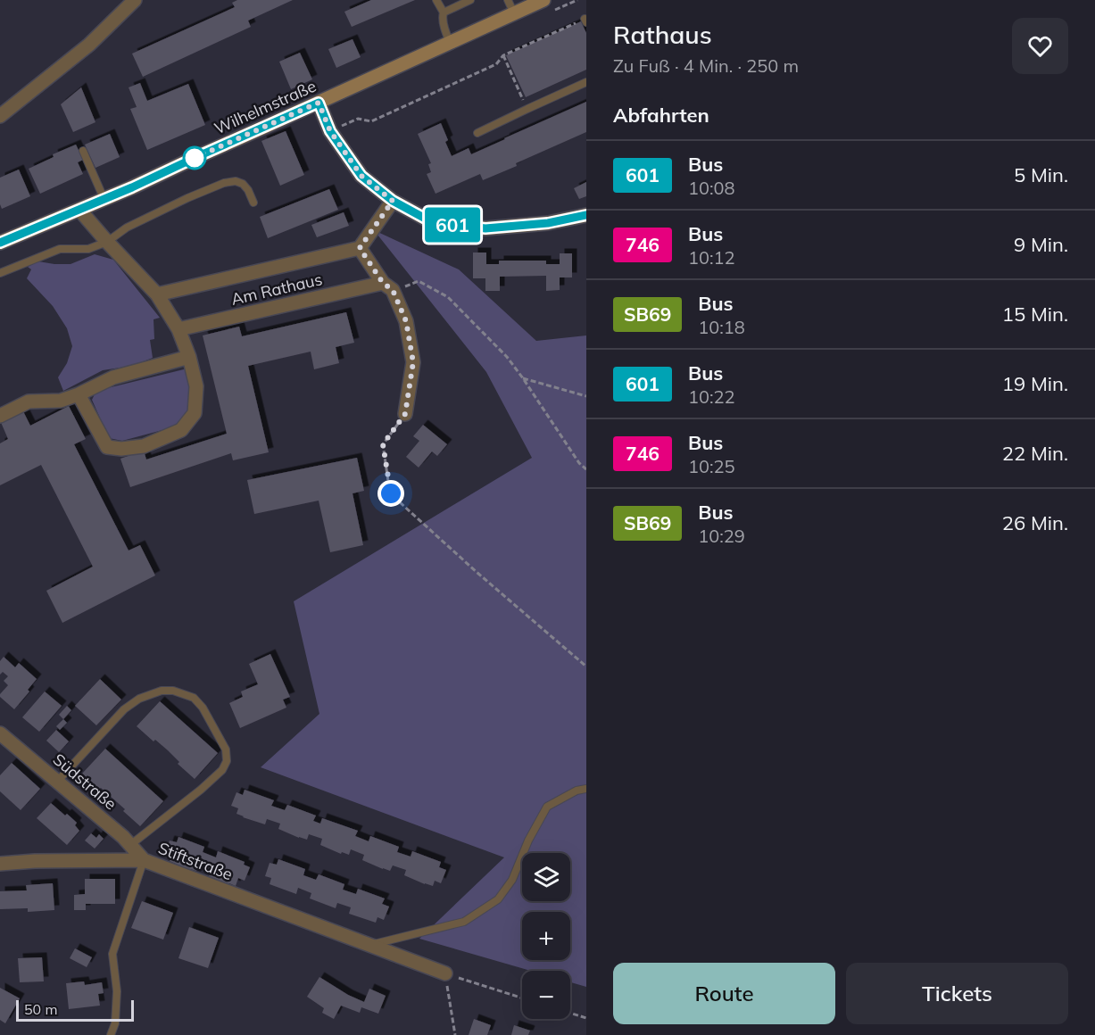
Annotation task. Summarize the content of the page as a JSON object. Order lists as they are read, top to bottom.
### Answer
{
  "streets": {
    "main road": ["Wilhelmstraße"],
    "street": ["Am Rathaus", "Südstraße", "Stiftstraße"]
  },
  "crossings": [
    ["Südstraße", "Stiftstraße"]
  ],
  "lines": ["bus line 601"],
  "scale_bar": "50 m",
  "page": {
    "on_map": "601",
    "heading": [
      ["Rathaus", "Zu Fuß · 4 Min. · 250 m"],
      "Abfahrten"
    ],
    "list": [
      {
        "mark": "601",
        "name": "Bus",
        "note": "10:08",
        "value": "5 Min."
      },
      {
        "mark": "746",
        "name": "Bus",
        "note": "10:12",
        "value": "9 Min."
      },
      {
        "mark": "SB69",
        "name": "Bus",
        "note": "10:18",
        "value": "15 Min."
      },
      {
        "mark": "601",
        "name": "Bus",
        "note": "10:22",
        "value": "19 Min."
      },
      {
        "mark": "746",
        "name": "Bus",
        "note": "10:25",
        "value": "22 Min."
      },
      {
        "mark": "SB69",
        "name": "Bus",
        "note": "10:29",
        "value": "26 Min."
      }
    ],
    "map_buttons": ["+", "−"],
    "buttons": ["Route", "Tickets"],
    "scale": "50 m"
  }
}
